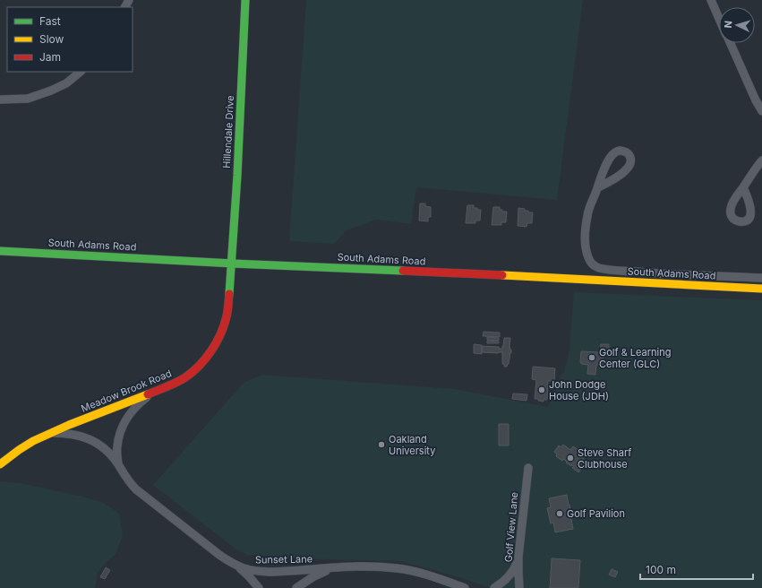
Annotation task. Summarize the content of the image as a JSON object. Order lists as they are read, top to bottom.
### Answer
{
  "streets": {
    "main road": ["Hillendale Drive", "South Adams Road", "Meadow Brook Road"],
    "street": ["Golf View Lane", "Sunset Lane"]
  },
  "crossings": [
    ["Hillendale Drive", "South Adams Road"],
    ["Hillendale Drive", "Meadow Brook Road"],
    ["South Adams Road", "Meadow Brook Road"],
    ["Meadow Brook Road", "Sunset Lane"]
  ],
  "places": [
    "Golf & Learning Center (GLC)",
    "John Dodge House (JDH)",
    "Oakland University",
    "Steve Sharf Clubhouse",
    "Golf Pavilion"
  ],
  "legend": ["Fast", "Slow", "Jam"],
  "scale_bar": "100 m",
  "north": "left"
}
